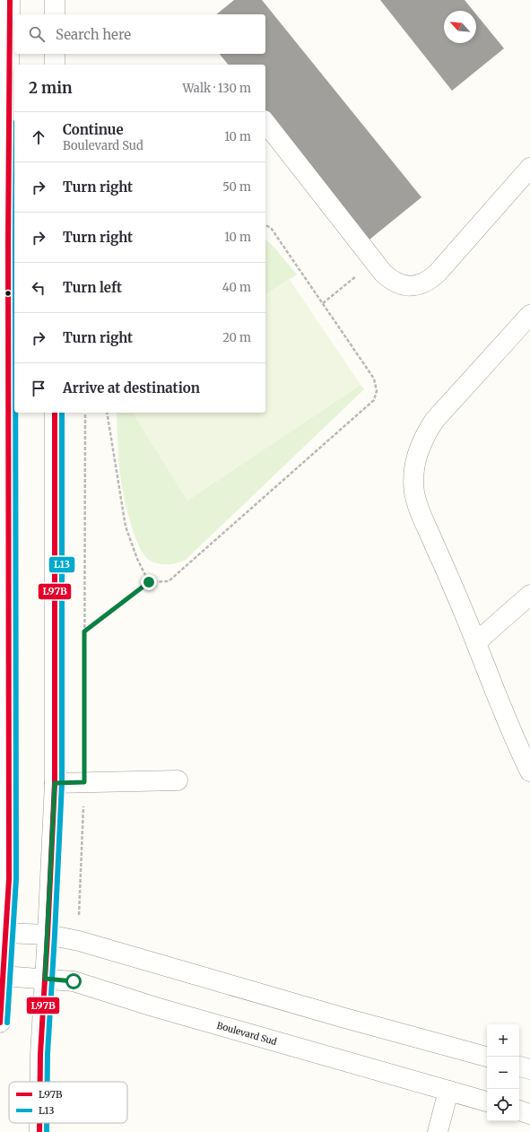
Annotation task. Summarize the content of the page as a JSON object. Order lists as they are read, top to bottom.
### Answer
{
  "streets": {
    "street": ["Boulevard Sud"]
  },
  "lines": ["transit line L97B", "transit line L13"],
  "legend": ["L97B", "L13"],
  "north": "top left",
  "page": {
    "search": "Search here",
    "heading": ["2 min", "Walk · 130 m"],
    "list": [
      ["Continue", "Boulevard Sud", "10 m"],
      ["Turn right", "50 m"],
      ["Turn right", "10 m"],
      ["Turn left", "40 m"],
      ["Turn right", "20 m"],
      "Arrive at destination"
    ],
    "map_buttons": ["+", "−"]
  }
}
